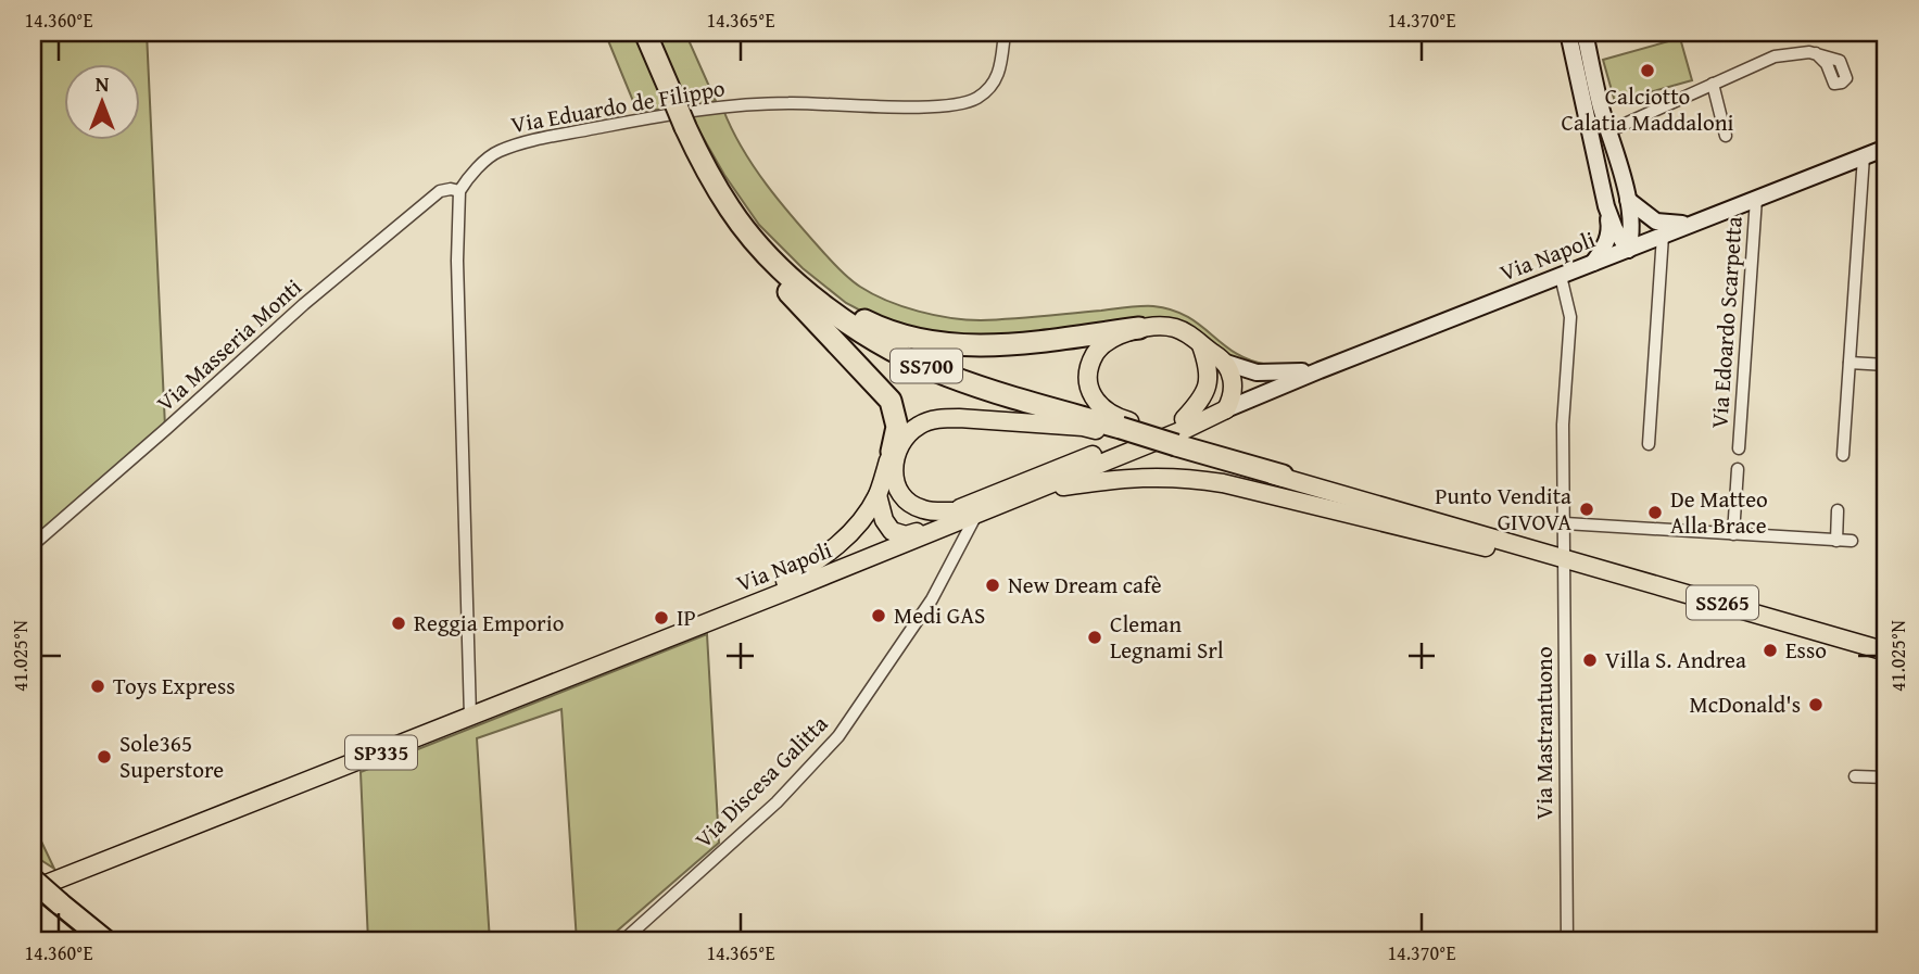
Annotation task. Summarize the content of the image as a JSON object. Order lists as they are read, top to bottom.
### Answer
{
  "streets": {
    "highway": ["SS700"],
    "main road": ["Via Napoli", "SS265", "SP335"],
    "street": [
      "Via Eduardo de Filippo",
      "Via Edoardo Scarpetta",
      "Via Masseria Monti",
      "Via Mastrantuono",
      "Via Discesa Galitta"
    ]
  },
  "crossings": [
    ["Via Eduardo de Filippo", "Via Masseria Monti"],
    ["Via Napoli", "Via Edoardo Scarpetta"],
    ["Via Napoli", "Via Mastrantuono"],
    ["Via Napoli", "SP335"],
    ["Via Napoli", "Via Discesa Galitta"],
    ["SS700", "SS265"],
    ["SS700", "Via Mastrantuono"],
    ["SS265", "Via Mastrantuono"]
  ],
  "places": [
    "Calciotto Calatia Maddaloni",
    "Punto Vendita GIVOVA",
    "De Matteo Alla Brace",
    "New Dream cafè",
    "Medi GAS",
    "IP",
    "Reggia Emporio",
    "Cleman Legnami Srl",
    "Esso",
    "Villa S. Andrea",
    "Toys Express",
    "McDonald's",
    "Sole365 Superstore"
  ],
  "north": "top",
  "coordinates": [
    "14.360°E",
    "14.365°E",
    "14.370°E",
    "41.025°N"
  ]
}
